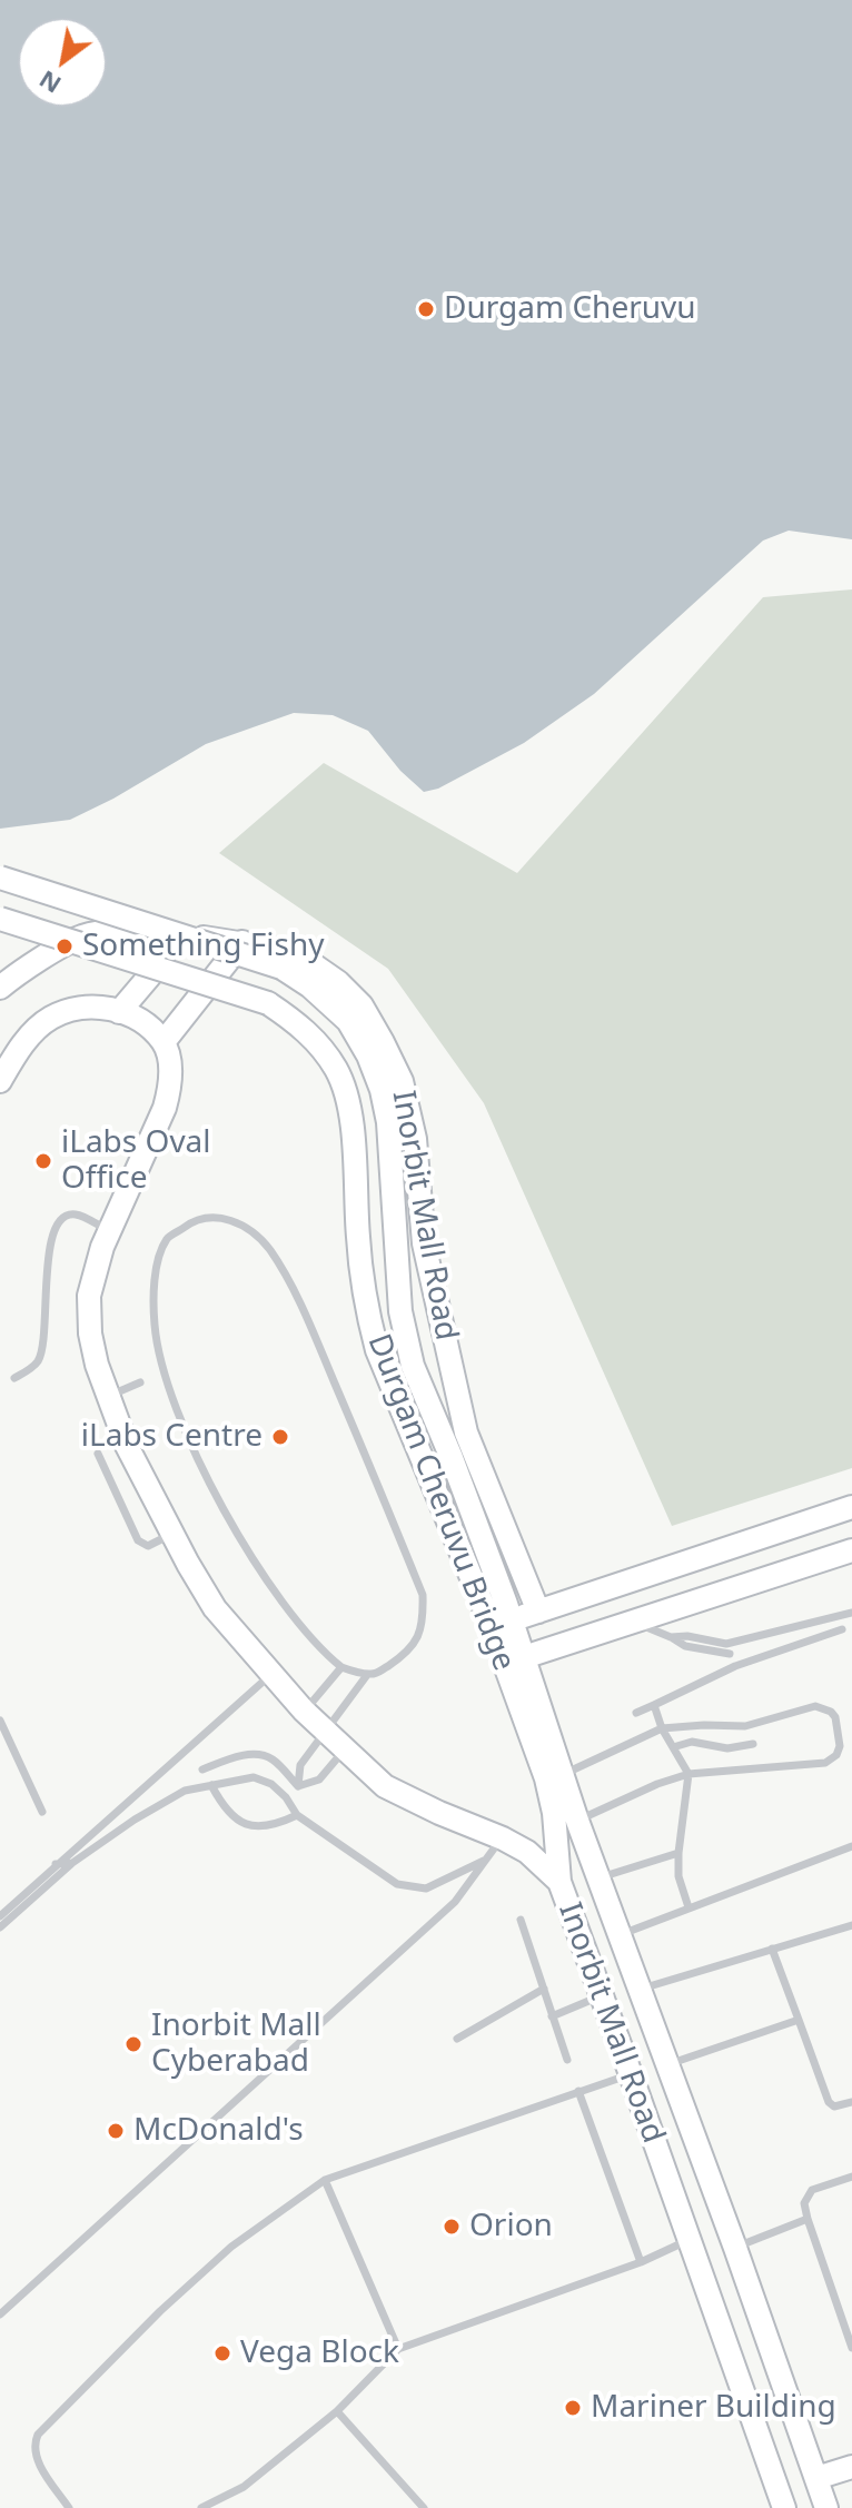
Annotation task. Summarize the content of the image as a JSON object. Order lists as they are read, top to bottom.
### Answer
{
  "streets": {
    "main road": ["Inorbit Mall Road", "Durgam Cheruvu Bridge"]
  },
  "crossings": [
    ["Inorbit Mall Road", "Durgam Cheruvu Bridge"]
  ],
  "places": [
    "Durgam Cheruvu",
    "Something Fishy",
    "iLabs Oval Office",
    "iLabs Centre",
    "Inorbit Mall Cyberabad",
    "McDonald's",
    "Orion",
    "Vega Block",
    "Mariner Building"
  ],
  "north": "bottom left"
}
